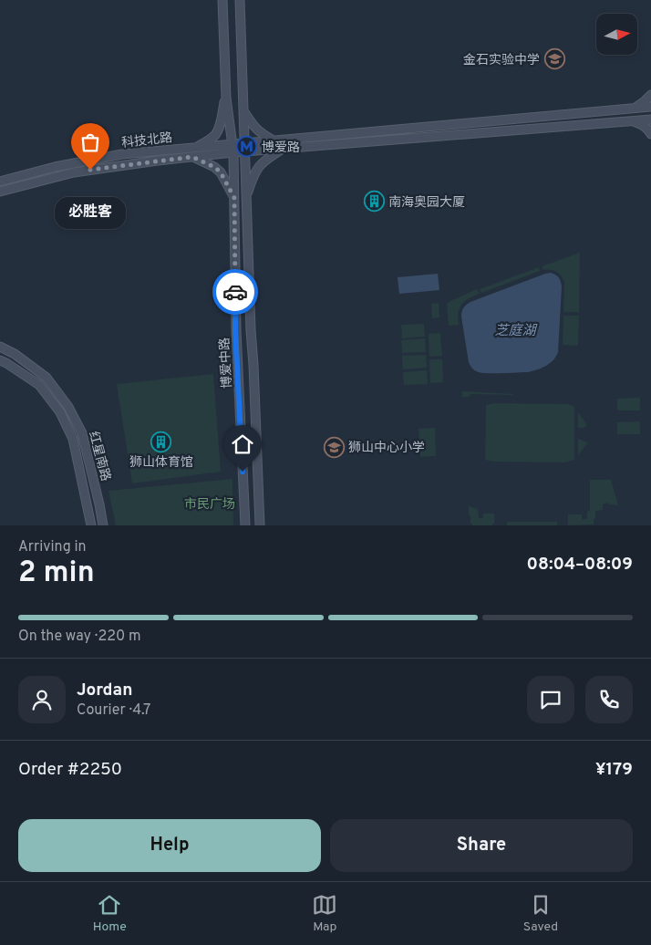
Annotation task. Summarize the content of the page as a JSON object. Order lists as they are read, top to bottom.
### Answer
{
  "streets": {
    "main road": ["科技北路", "博爱中路", "红星南路"]
  },
  "crossings": [
    ["科技北路", "博爱中路"]
  ],
  "water": ["芝庭湖"],
  "parks": ["市民广场"],
  "places": {
    "school or university": ["金石实验中学", "狮山中心小学"],
    "metro station": ["博爱路"],
    "other": ["必胜客"],
    "building": ["南海奥园大厦", "狮山体育馆"]
  },
  "north": "right",
  "page": {
    "bubble": "必胜客",
    "heading": ["2 min", "Arriving in", "08:04–08:09"],
    "panel": [
      "Jordan",
      "Courier · 4.7",
      "Order #2250",
      "¥179"
    ],
    "bar": "On the way · 220 m",
    "buttons": ["Help", "Share"],
    "tabs": ["Home", "Map", "Saved"]
  }
}
